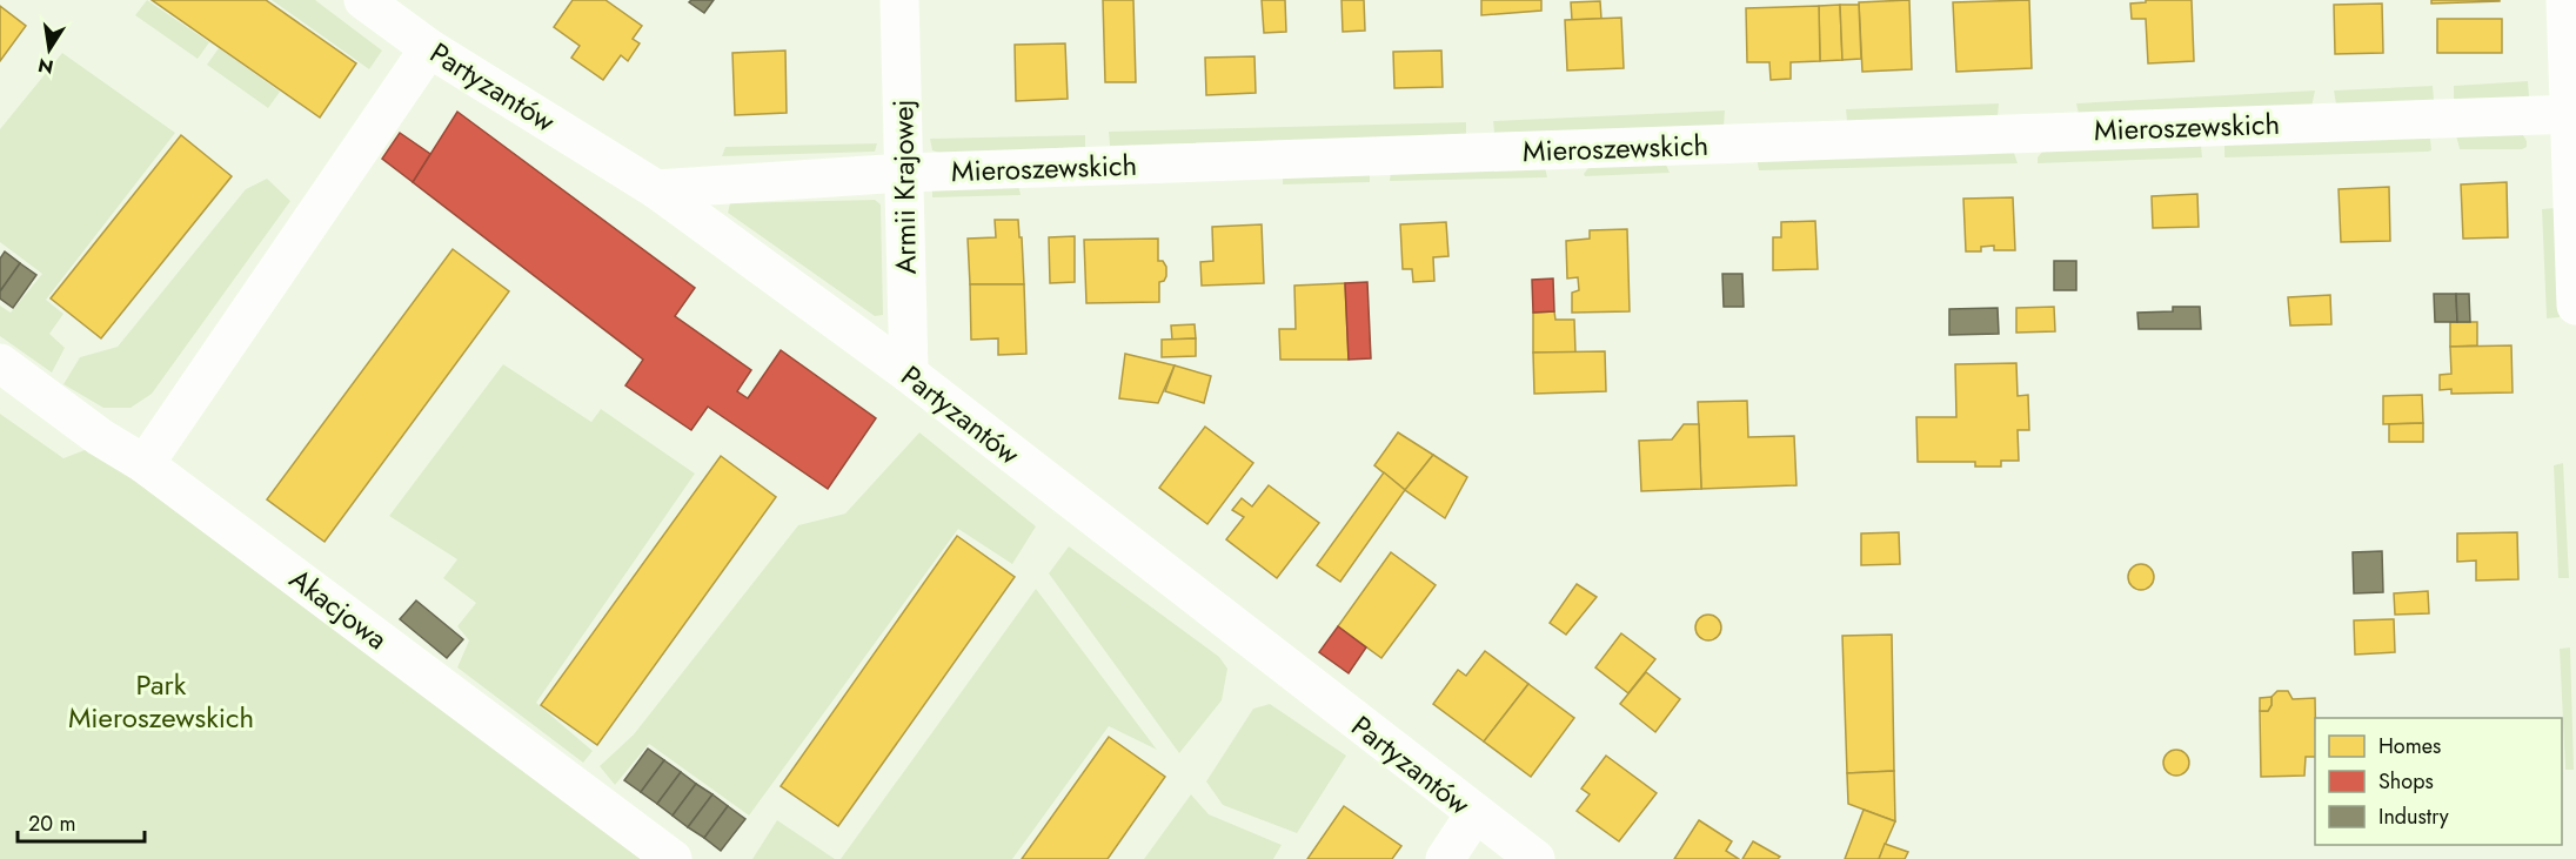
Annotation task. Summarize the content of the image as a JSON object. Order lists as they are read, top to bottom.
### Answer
{
  "streets": {
    "street": [
      "Partyzantów",
      "Mieroszewskich",
      "Armii Krajowej",
      "Akacjowa"
    ]
  },
  "crossings": [
    ["Partyzantów", "Mieroszewskich"],
    ["Partyzantów", "Armii Krajowej"],
    ["Mieroszewskich", "Armii Krajowej"]
  ],
  "parks": ["Park Mieroszewskich"],
  "legend": ["Homes", "Shops", "Industry"],
  "scale_bar": "20 m",
  "north": "bottom"
}
